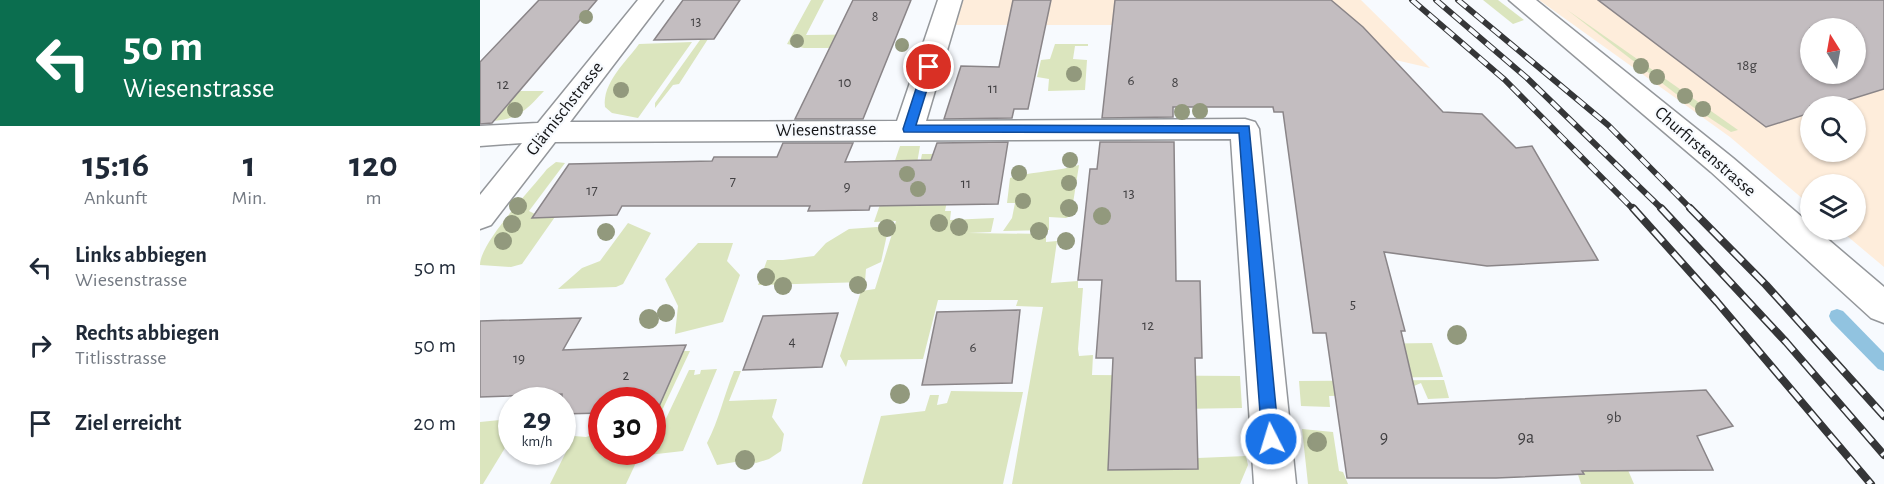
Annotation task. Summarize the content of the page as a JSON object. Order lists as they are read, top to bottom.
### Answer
{
  "streets": {
    "street": ["Glärnischstrasse", "Wiesenstrasse", "Churfirstenstrasse"]
  },
  "crossings": [
    ["Glärnischstrasse", "Wiesenstrasse"]
  ],
  "house_numbers": [
    "8",
    "13",
    "18g",
    "6",
    "10",
    "8",
    "12",
    "11",
    "7",
    "11",
    "9",
    "17",
    "13",
    "5",
    "12",
    "4",
    "6",
    "19",
    "2",
    "9b",
    "9",
    "9a"
  ],
  "north": "top",
  "page": {
    "turn": ["50 m", "Wiesenstrasse"],
    "eta": [
      "15:16",
      "Ankunft",
      "1",
      "Min.",
      "120",
      "m"
    ],
    "list": [
      {
        "name": "Links abbiegen",
        "note": "Wiesenstrasse",
        "value": "50 m"
      },
      {
        "name": "Rechts abbiegen",
        "note": "Titlisstrasse",
        "value": "50 m"
      },
      {
        "name": "Ziel erreicht",
        "value": "20 m"
      }
    ],
    "speed": "29 km/h",
    "limit": "30"
  }
}
